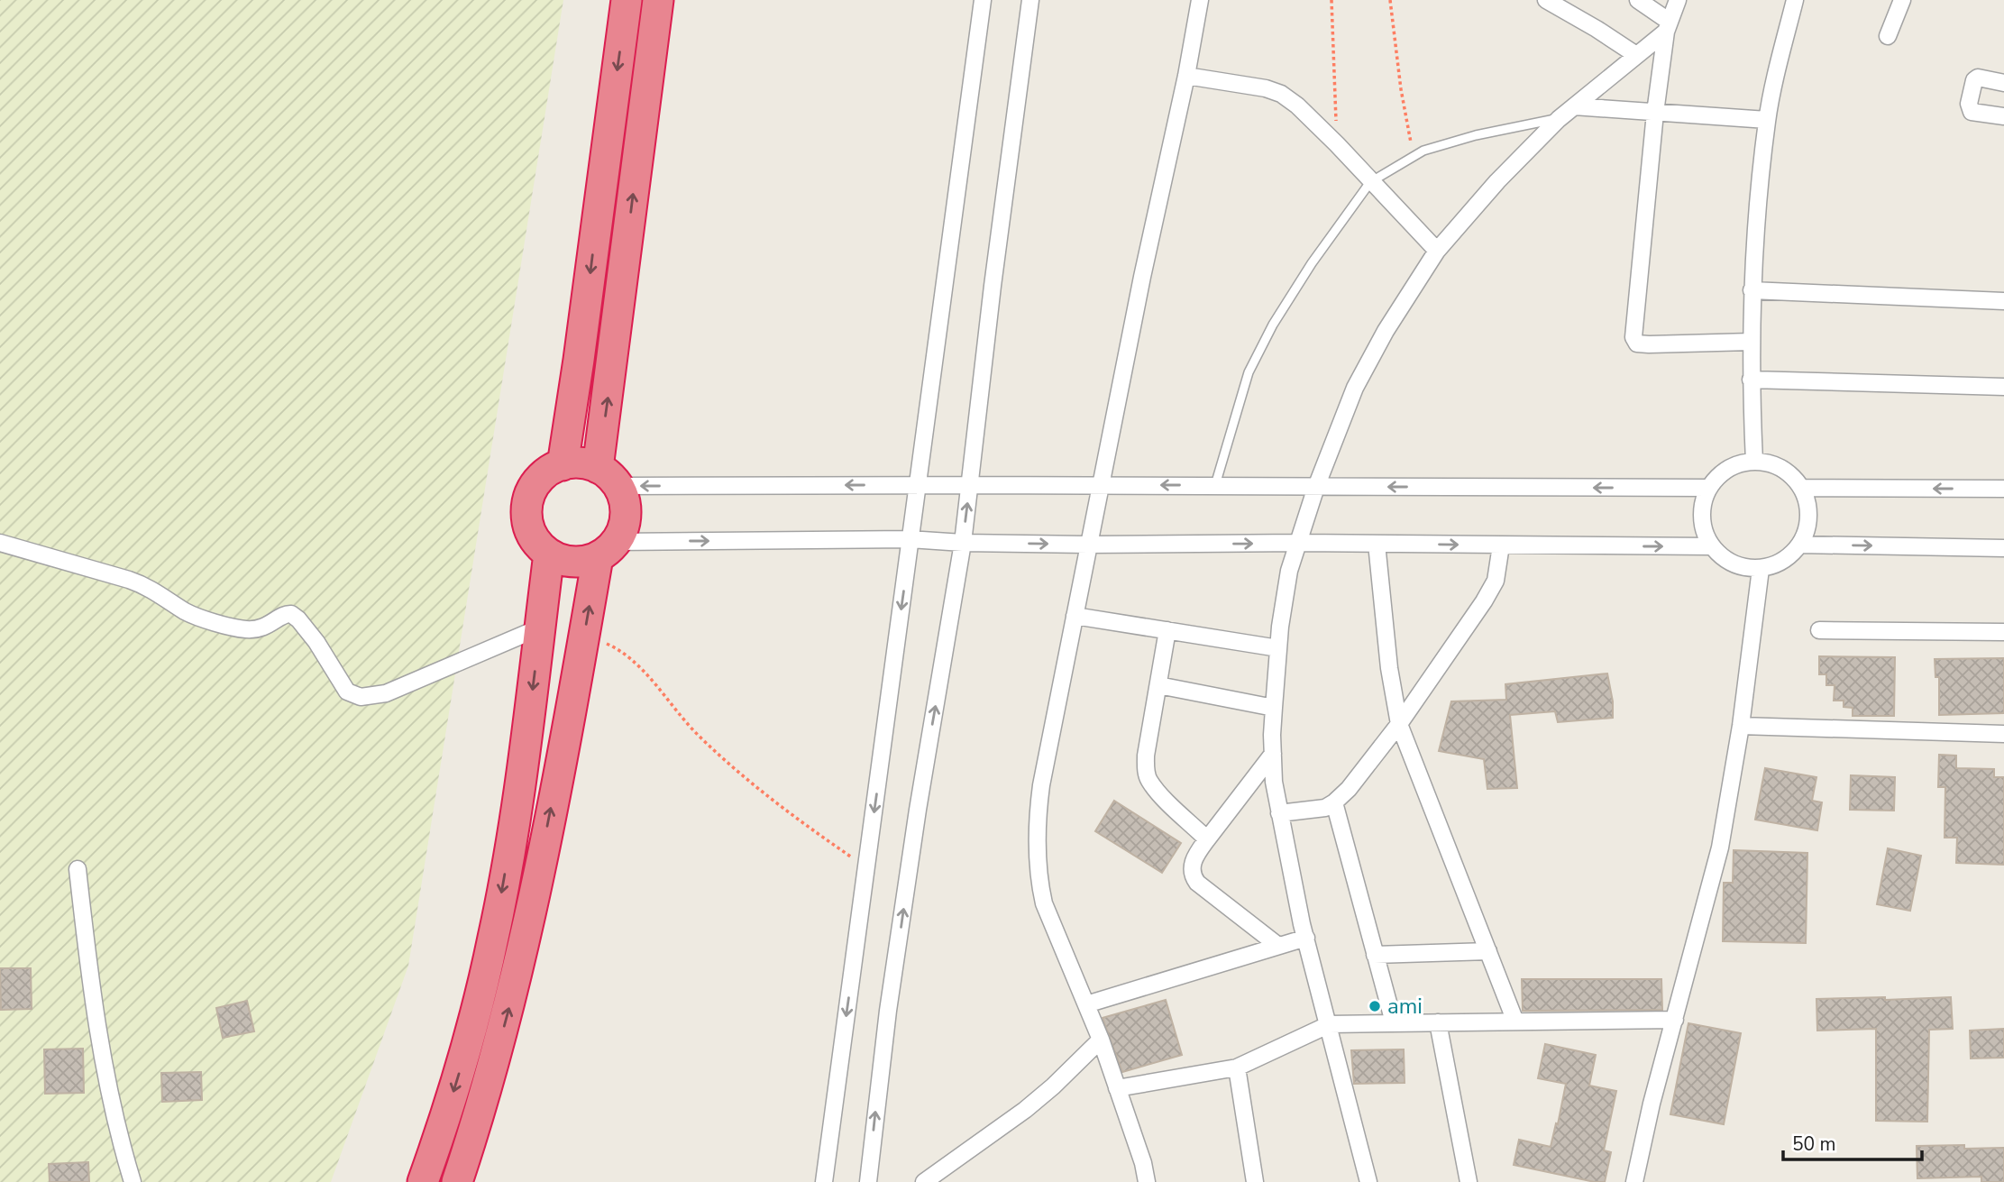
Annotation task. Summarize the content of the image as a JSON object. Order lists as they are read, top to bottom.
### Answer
{
  "places": ["ami"],
  "scale_bar": "50 m"
}
